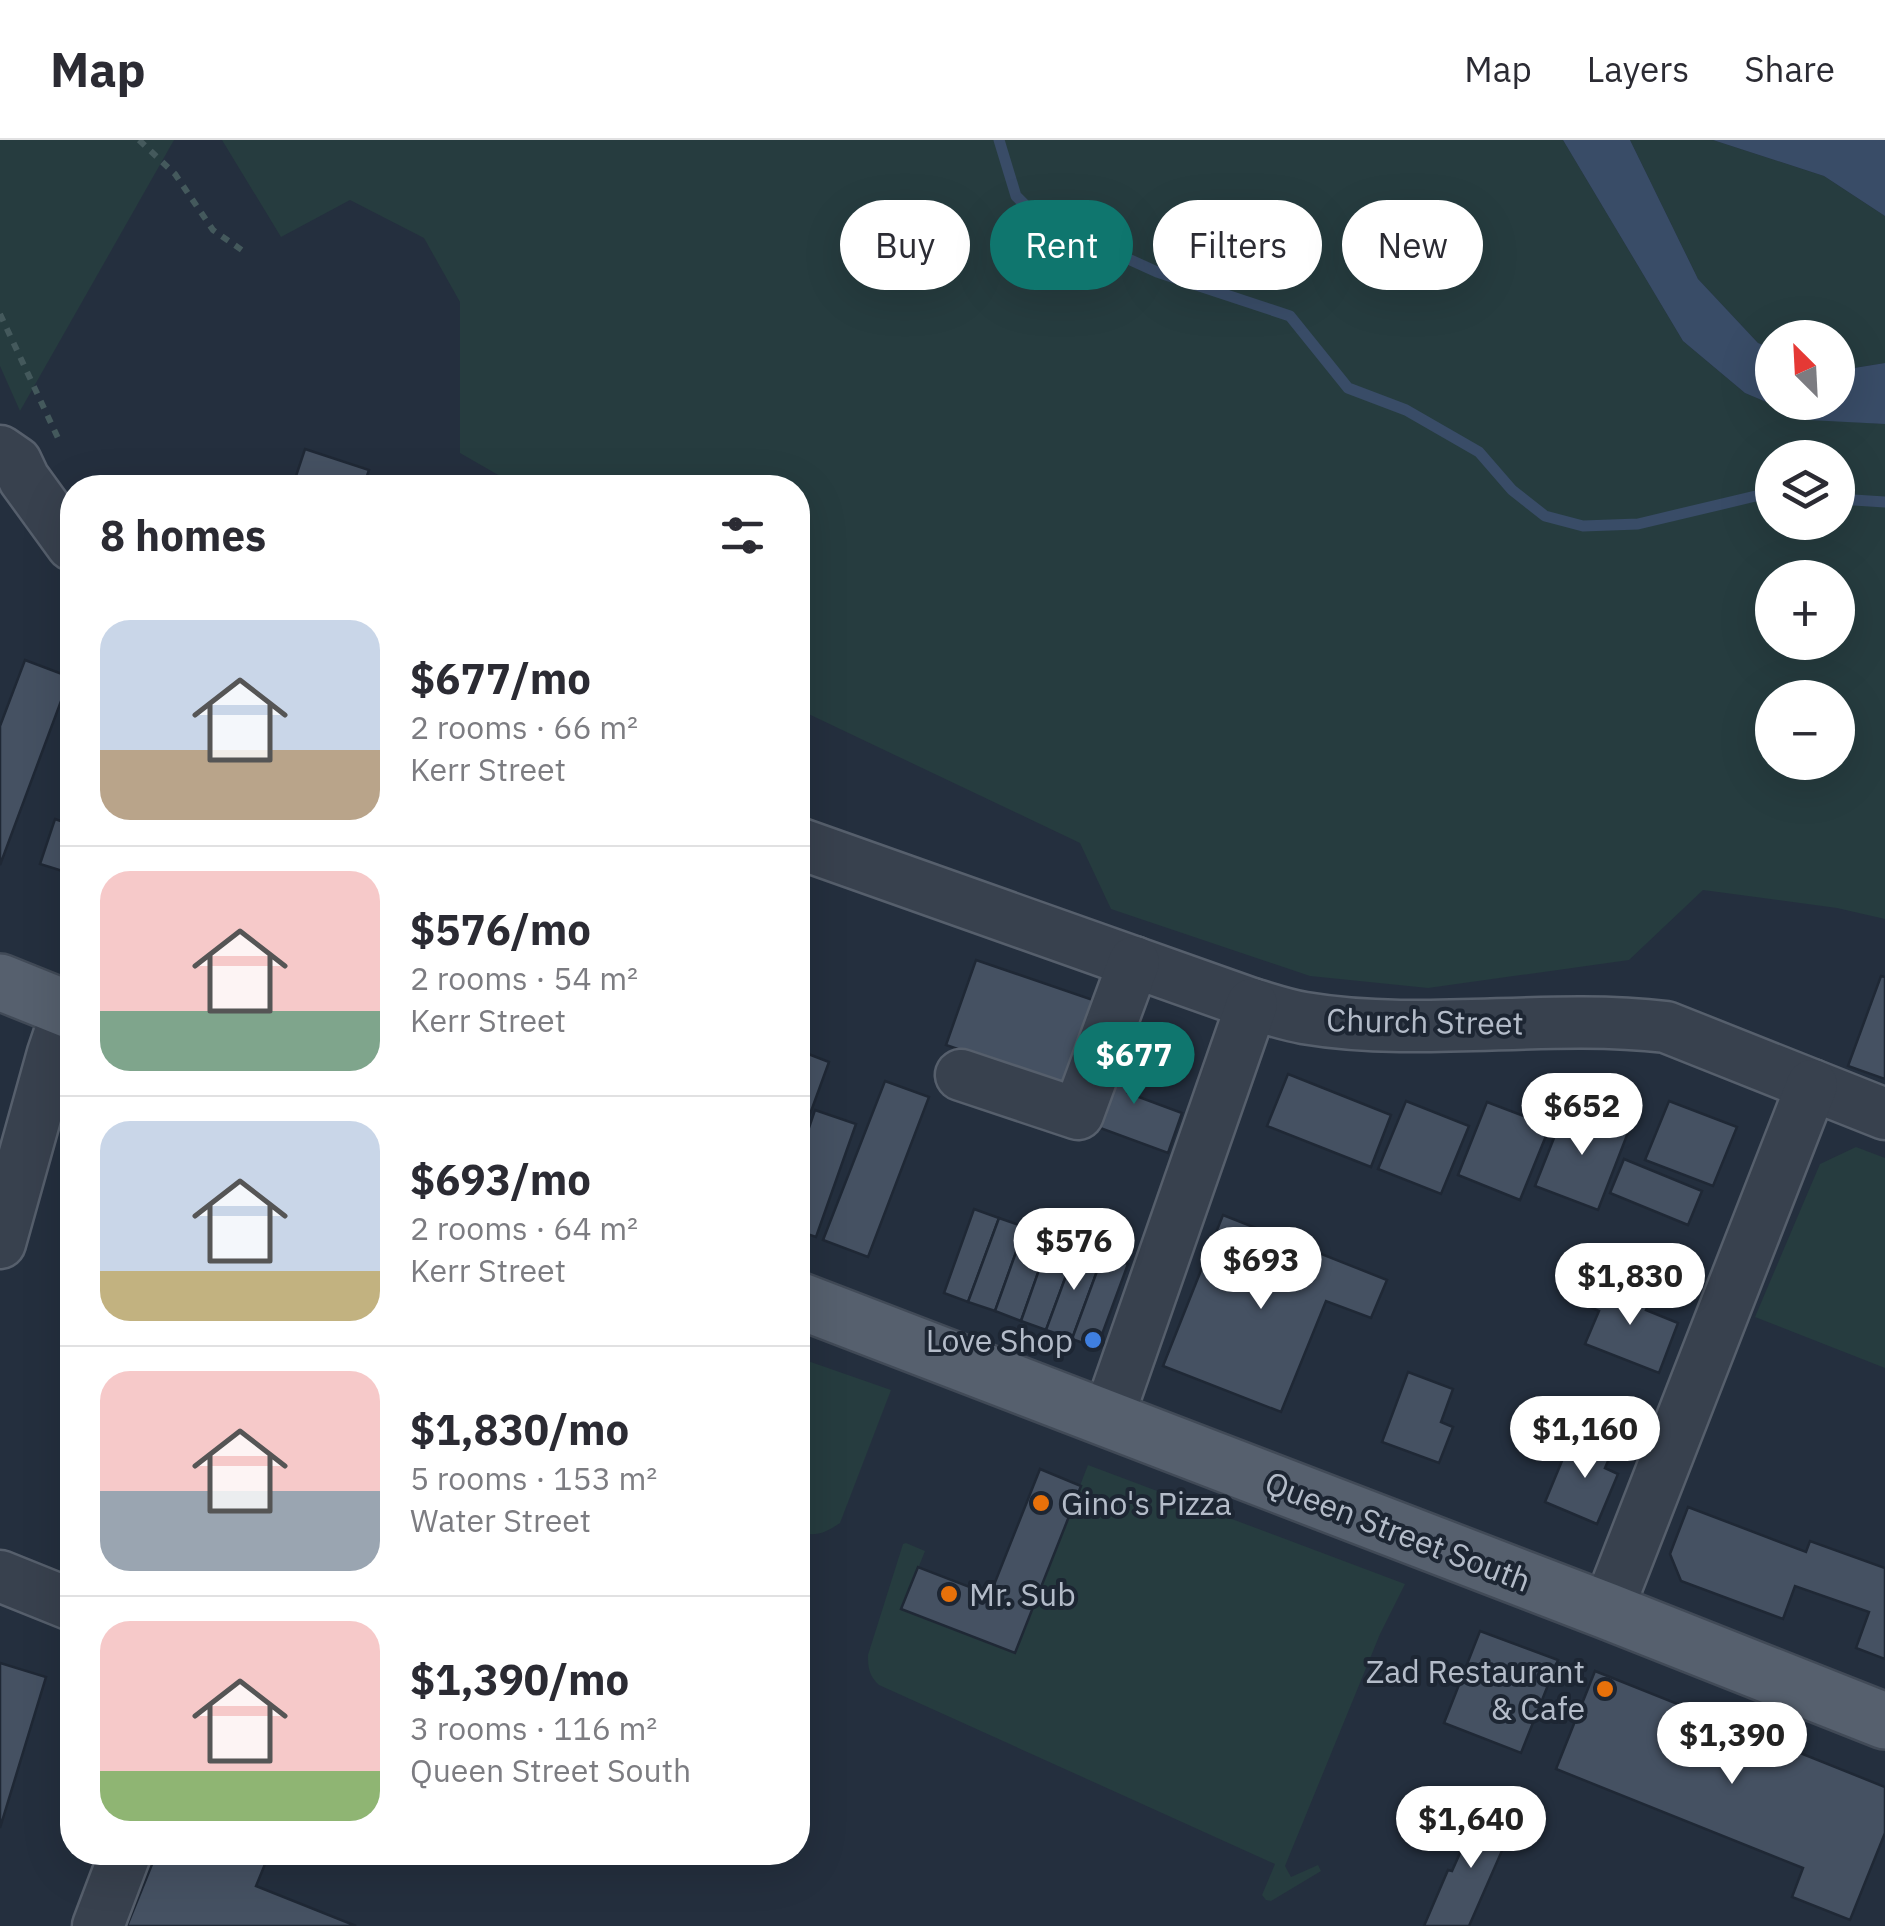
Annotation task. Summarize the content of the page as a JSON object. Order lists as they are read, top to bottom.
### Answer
{
  "streets": {
    "main road": ["Queen Street South"],
    "street": ["Church Street"]
  },
  "places": [
    "Love Shop",
    "Gino's Pizza",
    "Mr. Sub",
    "Zad Restaurant & Cafe"
  ],
  "north": "top left",
  "page": {
    "header": "Map",
    "nav": ["Map", "Layers", "Share"],
    "chip": [
      "Buy",
      "Rent",
      "Filters",
      "New"
    ],
    "map_buttons": ["+", "−"],
    "heading": "8 homes",
    "list": [
      {
        "name": "$677/mo",
        "note": "2 rooms · 66 m² · Kerr Street"
      },
      {
        "name": "$576/mo",
        "note": "2 rooms · 54 m² · Kerr Street"
      },
      {
        "name": "$693/mo",
        "note": "2 rooms · 64 m² · Kerr Street"
      },
      {
        "name": "$1,830/mo",
        "note": "5 rooms · 153 m² · Water Street"
      },
      {
        "name": "$1,390/mo",
        "note": "3 rooms · 116 m² · Queen Street South"
      }
    ],
    "price": [
      "$677",
      "$652",
      "$576",
      "$693",
      "$1,830",
      "$1,160",
      "$1,390",
      "$1,640"
    ]
  }
}
